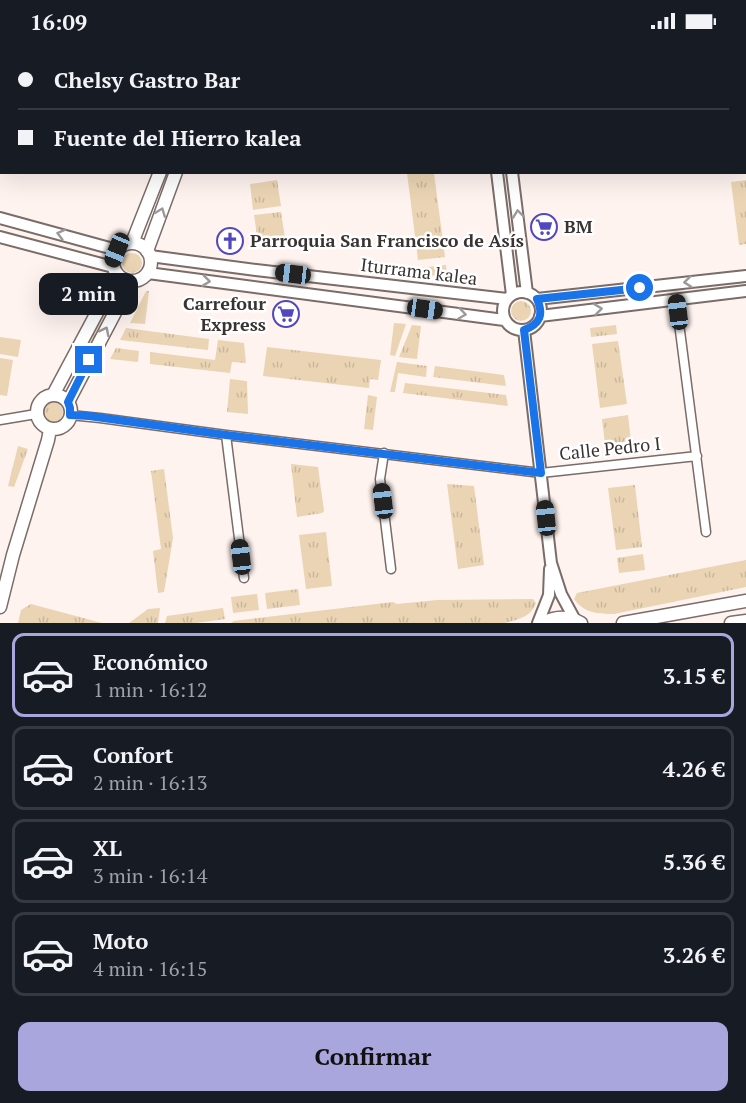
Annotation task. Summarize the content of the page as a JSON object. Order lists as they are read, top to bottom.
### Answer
{
  "streets": {
    "street": ["Iturrama kalea", "Calle Pedro I"]
  },
  "places": {
    "supermarket": ["BM", "Carrefour Express"],
    "church": ["Parroquia San Francisco de Asís"]
  },
  "page": {
    "status": "16:09",
    "banner": ["Chelsy Gastro Bar", "Fuente del Hierro kalea"],
    "bubble": "2 min",
    "list": [
      {
        "name": "Económico",
        "note": "1 min · 16:12",
        "value": "3.15 €"
      },
      {
        "name": "Confort",
        "note": "2 min · 16:13",
        "value": "4.26 €"
      },
      {
        "name": "XL",
        "note": "3 min · 16:14",
        "value": "5.36 €"
      },
      {
        "name": "Moto",
        "note": "4 min · 16:15",
        "value": "3.26 €"
      }
    ],
    "buttons": "Confirmar"
  }
}
